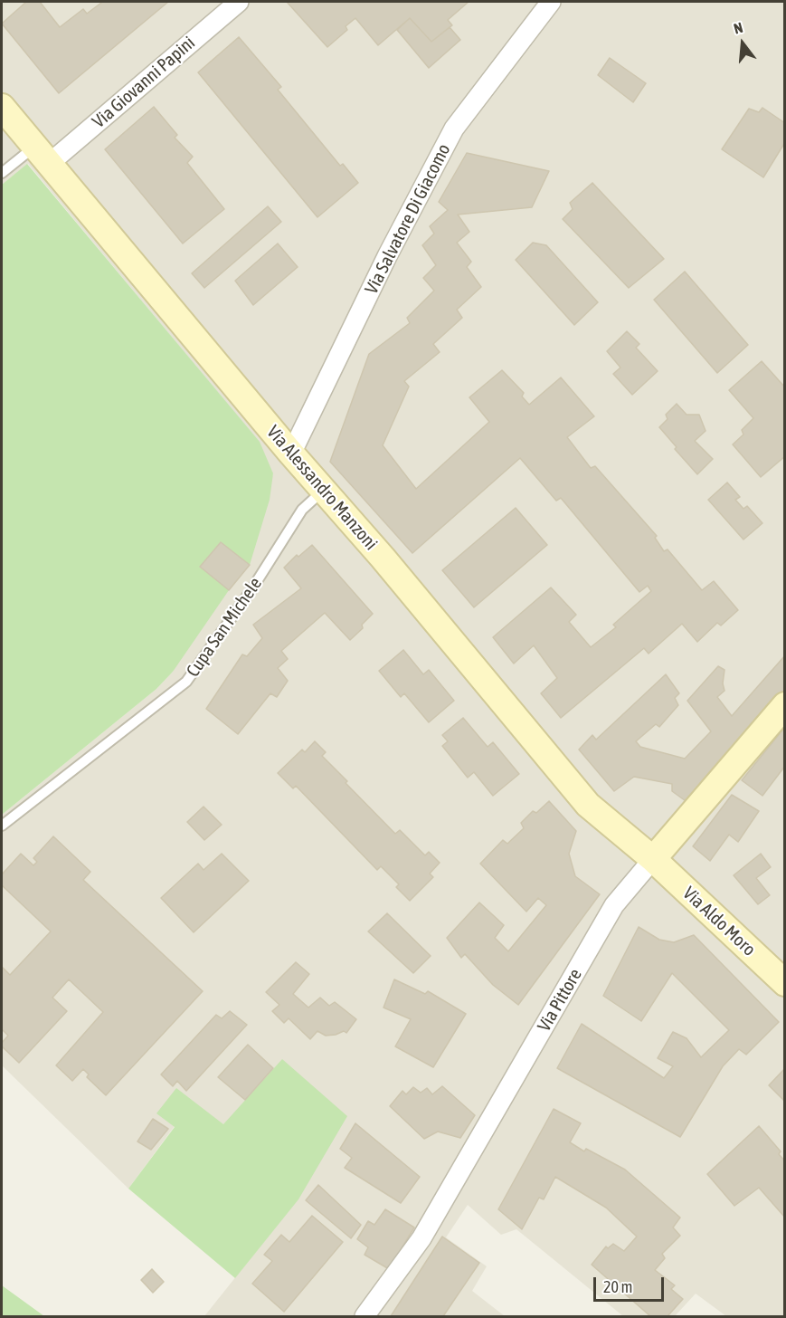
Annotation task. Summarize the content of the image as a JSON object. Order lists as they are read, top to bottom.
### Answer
{
  "streets": {
    "street": [
      "Via Giovanni Papini",
      "Via Salvatore Di Giacomo",
      "Via Alessandro Manzoni",
      "Via Aldo Moro",
      "Via Pittore"
    ],
    "lane": ["Cupa San Michele"]
  },
  "crossings": [
    ["Via Giovanni Papini", "Via Alessandro Manzoni"],
    ["Via Salvatore Di Giacomo", "Via Alessandro Manzoni"],
    ["Via Alessandro Manzoni", "Cupa San Michele"],
    ["Via Alessandro Manzoni", "Via Aldo Moro"],
    ["Via Alessandro Manzoni", "Via Pittore"],
    ["Via Aldo Moro", "Via Pittore"]
  ],
  "scale_bar": "20 m",
  "north": "top"
}
